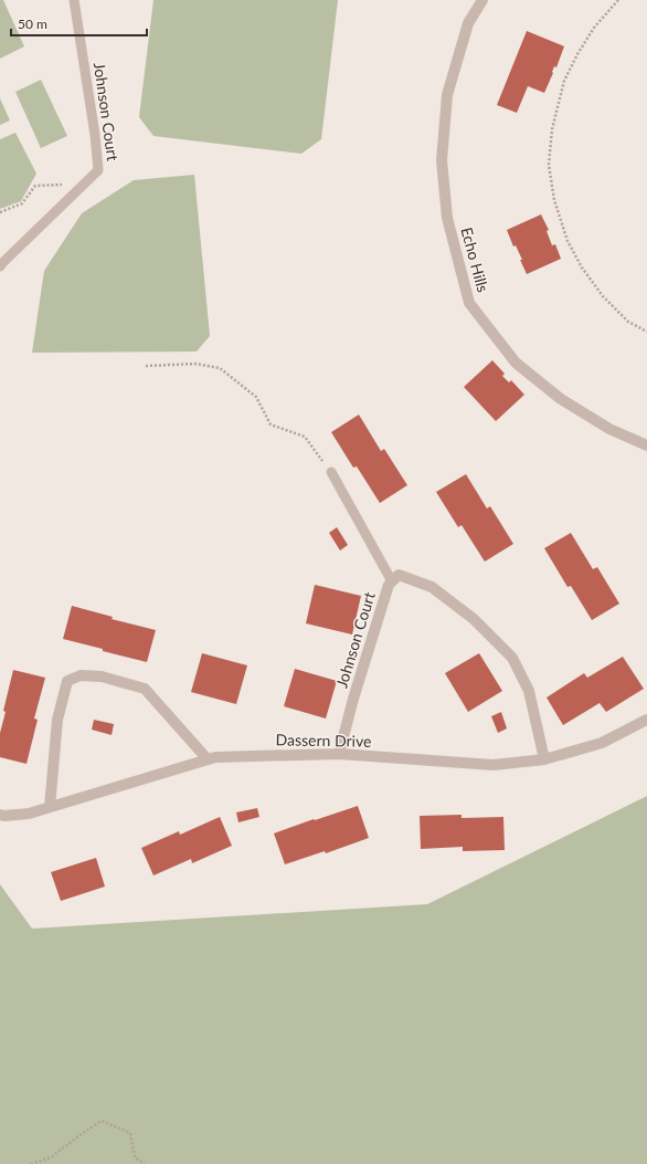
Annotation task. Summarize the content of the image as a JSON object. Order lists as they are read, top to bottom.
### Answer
{
  "streets": {
    "street": ["Johnson Court", "Echo Hills", "Dassern Drive"]
  },
  "crossings": [
    ["Johnson Court", "Dassern Drive"]
  ],
  "scale_bar": "50 m"
}
